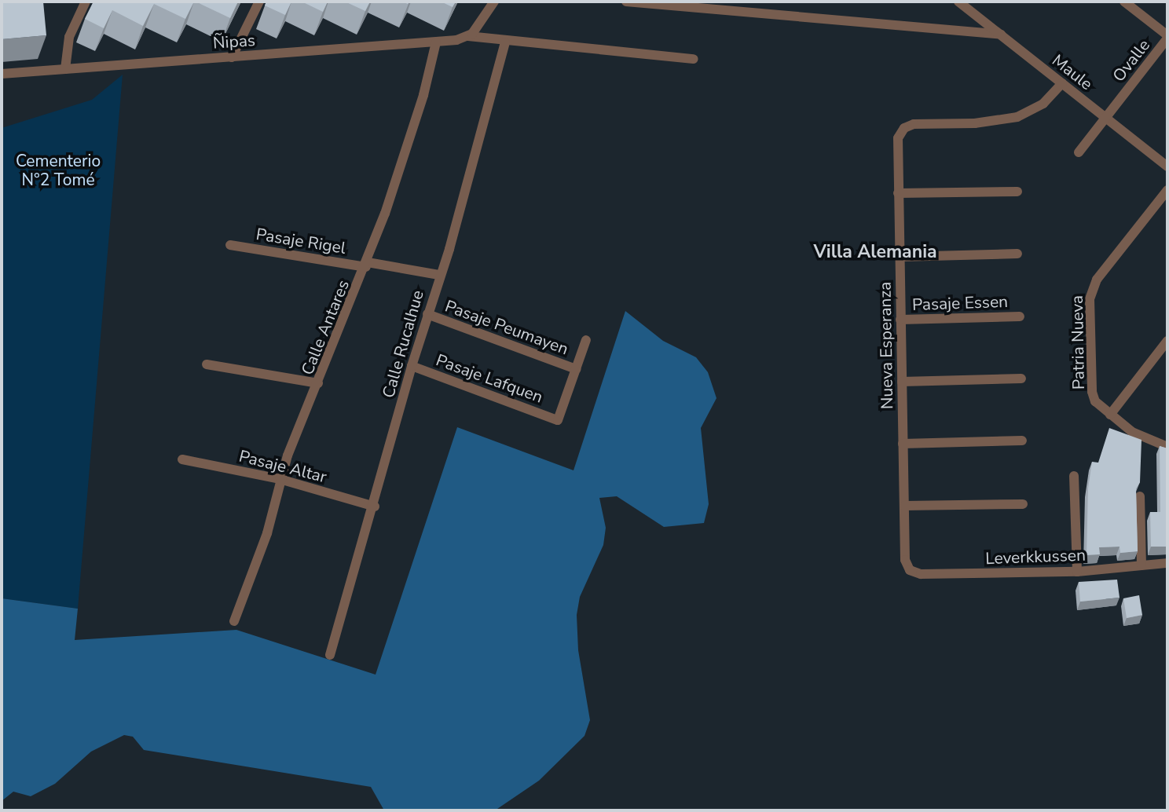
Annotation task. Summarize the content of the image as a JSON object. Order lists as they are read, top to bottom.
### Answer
{
  "streets": {
    "street": [
      "Ñipas",
      "Ovalle",
      "Maule",
      "Pasaje Rigel",
      "Pasaje Essen",
      "Calle Antares",
      "Pasaje Peumayen",
      "Patria Nueva",
      "Calle Rucalhue",
      "Nueva Esperanza",
      "Pasaje Lafquen",
      "Pasaje Altar",
      "Leverkkussen"
    ]
  },
  "crossings": [
    ["Ñipas", "Calle Antares"],
    ["Ovalle", "Maule"],
    ["Maule", "Nueva Esperanza"],
    ["Pasaje Rigel", "Calle Antares"],
    ["Pasaje Rigel", "Pasaje Peumayen"],
    ["Pasaje Essen", "Nueva Esperanza"],
    ["Calle Antares", "Pasaje Peumayen"],
    ["Calle Antares", "Pasaje Altar"],
    ["Pasaje Peumayen", "Calle Rucalhue"],
    ["Pasaje Peumayen", "Pasaje Lafquen"],
    ["Calle Rucalhue", "Pasaje Lafquen"],
    ["Calle Rucalhue", "Pasaje Altar"],
    ["Nueva Esperanza", "Leverkkussen"]
  ],
  "districts": ["Villa Alemania"],
  "parks": ["Cementerio N°2 Tomé"]
}
